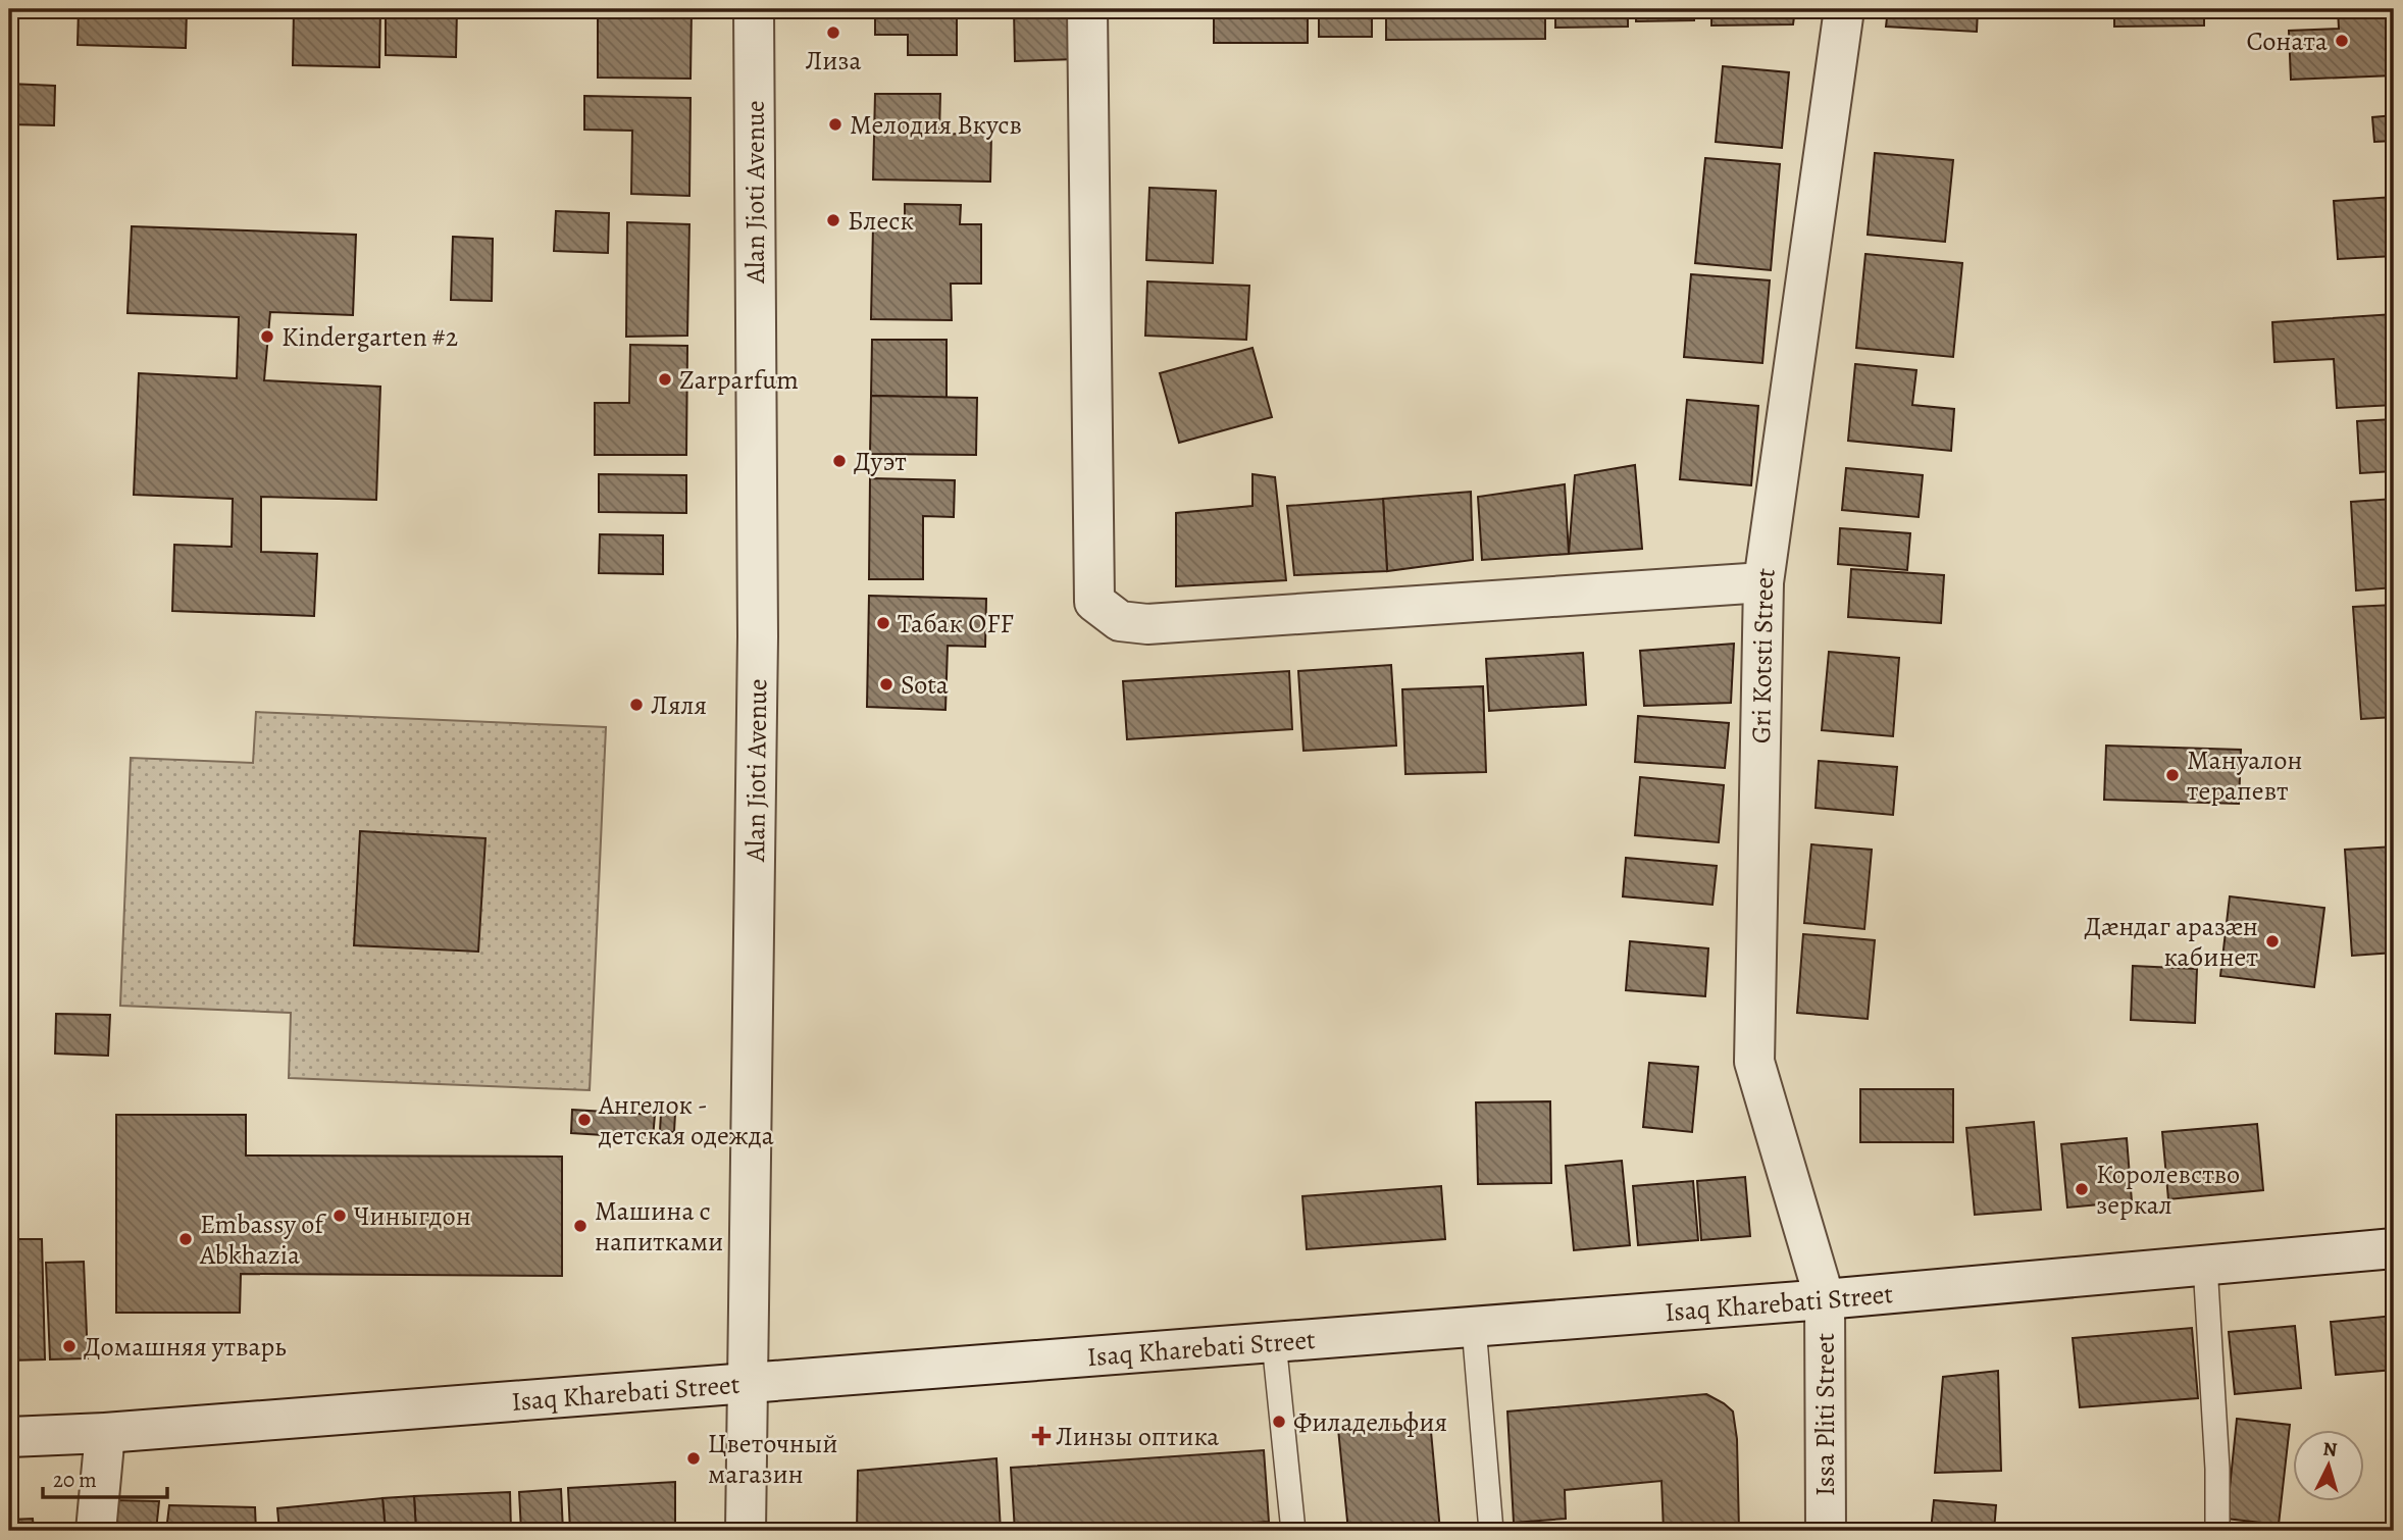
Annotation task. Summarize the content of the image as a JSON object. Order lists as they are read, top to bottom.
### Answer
{
  "streets": {
    "street": [
      "Alan Jioti Avenue",
      "Gri Kotsti Street",
      "Isaq Kharebati Street",
      "Issa Pliti Street"
    ]
  },
  "crossings": [
    ["Alan Jioti Avenue", "Isaq Kharebati Street"],
    ["Gri Kotsti Street", "Isaq Kharebati Street"],
    ["Gri Kotsti Street", "Issa Pliti Street"],
    ["Isaq Kharebati Street", "Issa Pliti Street"]
  ],
  "places": {
    "other": [
      "Лиза",
      "Соната",
      "Мелодия Вкусв",
      "Блеск",
      "Kindergarten #2",
      "Zarparfum",
      "Дуэт",
      "Табак OFF",
      "Sota",
      "Ляля",
      "Мануалон терапевт",
      "Дæндаг аразæн кабинет",
      "Ангелок - детская одежда",
      "Королевство зеркал",
      "Чиныгдон",
      "Машина с напитками",
      "Embassy of Abkhazia",
      "Домашняя утварь",
      "Филадельфия",
      "Цветочный магазин"
    ],
    "health": ["Линзы оптика"]
  },
  "scale_bar": "20 m",
  "north": "top"
}
